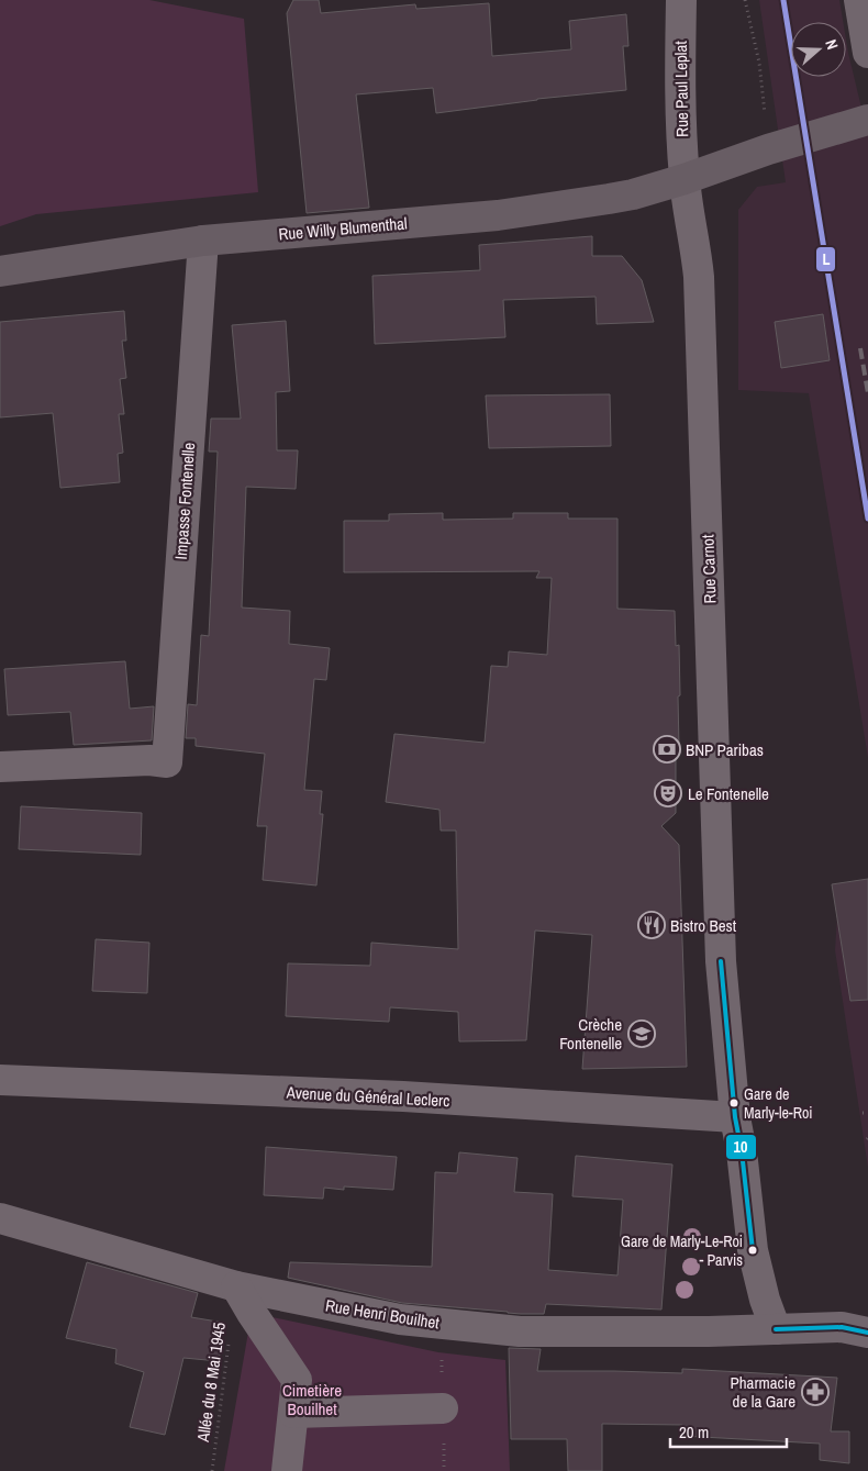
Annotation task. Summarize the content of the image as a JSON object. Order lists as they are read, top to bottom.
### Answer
{
  "streets": {
    "main road": ["Rue Willy Blumenthal"],
    "street": [
      "Rue Paul Leplat",
      "Impasse Fontenelle",
      "Rue Carnot",
      "Avenue du Général Leclerc",
      "Rue Henri Bouilhet"
    ],
    "path": ["Allée du 8 Mai 1945"]
  },
  "crossings": [
    ["Rue Paul Leplat", "Rue Willy Blumenthal"],
    ["Rue Paul Leplat", "Rue Carnot"],
    ["Rue Willy Blumenthal", "Impasse Fontenelle"],
    ["Rue Willy Blumenthal", "Rue Carnot"],
    ["Rue Carnot", "Avenue du Général Leclerc"],
    ["Rue Carnot", "Rue Henri Bouilhet"]
  ],
  "parks": ["Cimetière Bouilhet"],
  "places": {
    "bank": ["BNP Paribas"],
    "theatre": ["Le Fontenelle"],
    "restaurant": ["Bistro Best"],
    "school or university": ["Crèche Fontenelle"],
    "other": ["Gare de Marly-le-Roi", "Gare de Marly-Le-Roi - Parvis"],
    "pharmacy": ["Pharmacie de la Gare"]
  },
  "lines": ["transit line L", "transit line 10"],
  "scale_bar": "20 m",
  "north": "right"
}
